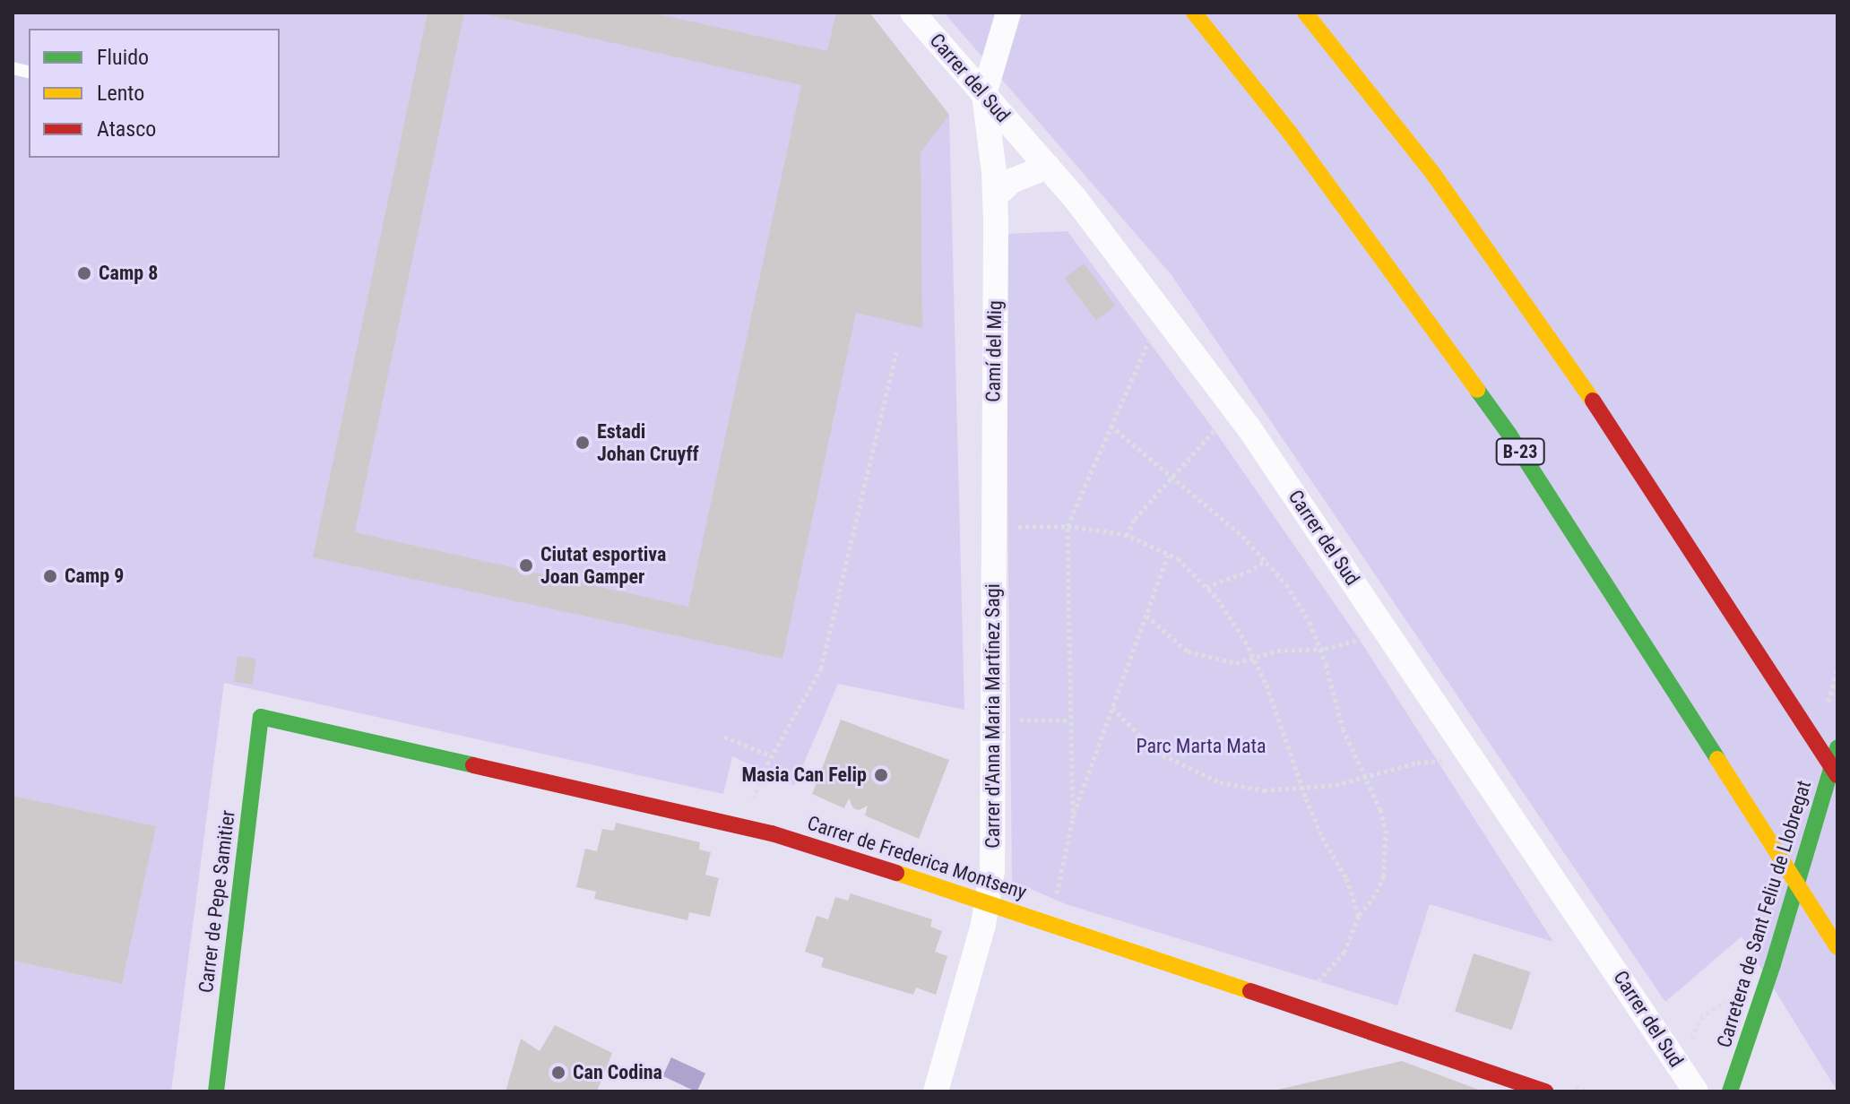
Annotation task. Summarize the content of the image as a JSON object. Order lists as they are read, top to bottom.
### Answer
{
  "streets": {
    "main road": [
      "B-23",
      "Carrer de Frederica Montseny",
      "Carrer de Pepe Samitier",
      "Carretera de Sant Feliu de Llobregat"
    ],
    "street": ["Carrer del Sud", "Camí del Mig", "Carrer d'Anna Maria Martínez Sagi"]
  },
  "crossings": [
    ["Carrer del Sud", "Camí del Mig"],
    ["Camí del Mig", "Carrer d'Anna Maria Martínez Sagi"],
    ["Carrer d'Anna Maria Martínez Sagi", "Carrer de Frederica Montseny"],
    ["Carrer de Frederica Montseny", "Carrer de Pepe Samitier"]
  ],
  "parks": ["Parc Marta Mata"],
  "places": [
    "Camp 8",
    "Estadi Johan Cruyff",
    "Ciutat esportiva Joan Gamper",
    "Camp 9",
    "Masia Can Felip",
    "Can Codina"
  ],
  "legend": ["Fluido", "Lento", "Atasco"]
}
